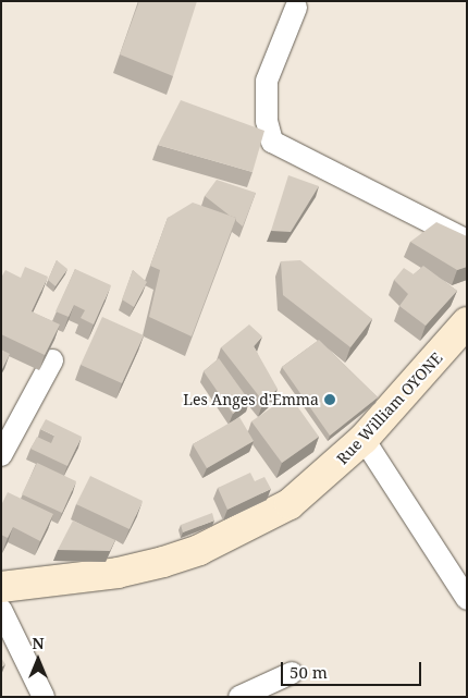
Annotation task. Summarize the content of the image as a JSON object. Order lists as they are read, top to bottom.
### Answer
{
  "streets": {
    "street": ["Rue William OYONE"]
  },
  "places": ["Les Anges d'Emma"],
  "scale_bar": "50 m",
  "north": "top"
}
